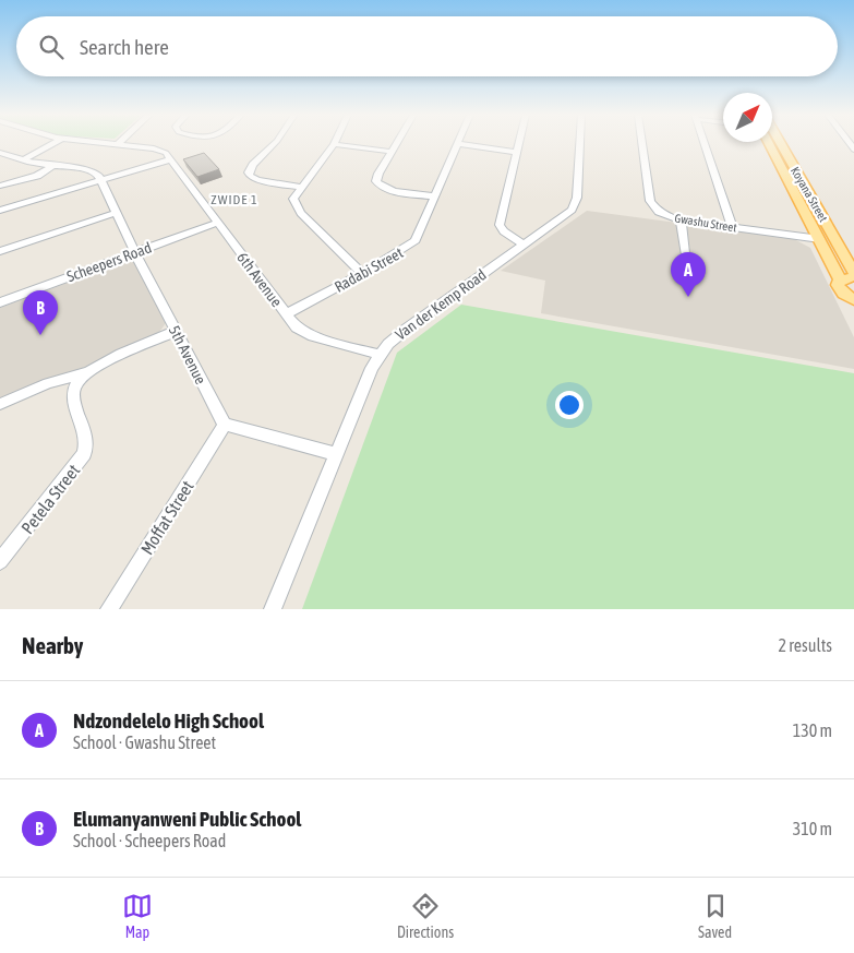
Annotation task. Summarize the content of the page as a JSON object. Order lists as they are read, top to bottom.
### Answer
{
  "streets": {
    "main road": ["Koyana Street"],
    "street": [
      "Gwashu Street",
      "Scheepers Road",
      "Radabi Street",
      "6th Avenue",
      "Van der Kemp Road",
      "5th Avenue",
      "Petela Street",
      "Moffat Street"
    ]
  },
  "crossings": [
    ["Koyana Street", "Gwashu Street"],
    ["Scheepers Road", "6th Avenue"],
    ["Scheepers Road", "5th Avenue"],
    ["Radabi Street", "6th Avenue"],
    ["6th Avenue", "Van der Kemp Road"],
    ["5th Avenue", "Petela Street"],
    ["5th Avenue", "Moffat Street"]
  ],
  "districts": ["ZWIDE 1"],
  "north": "top right",
  "page": {
    "search": "Search here",
    "pins": ["A", "B"],
    "heading": ["Nearby", "2 results"],
    "list": [
      {
        "mark": "A",
        "name": "Ndzondelelo High School",
        "note": "School · Gwashu Street",
        "value": "130 m"
      },
      {
        "mark": "B",
        "name": "Elumanyanweni Public School",
        "note": "School · Scheepers Road",
        "value": "310 m"
      }
    ],
    "nav": ["Map", "Directions", "Saved"]
  }
}
